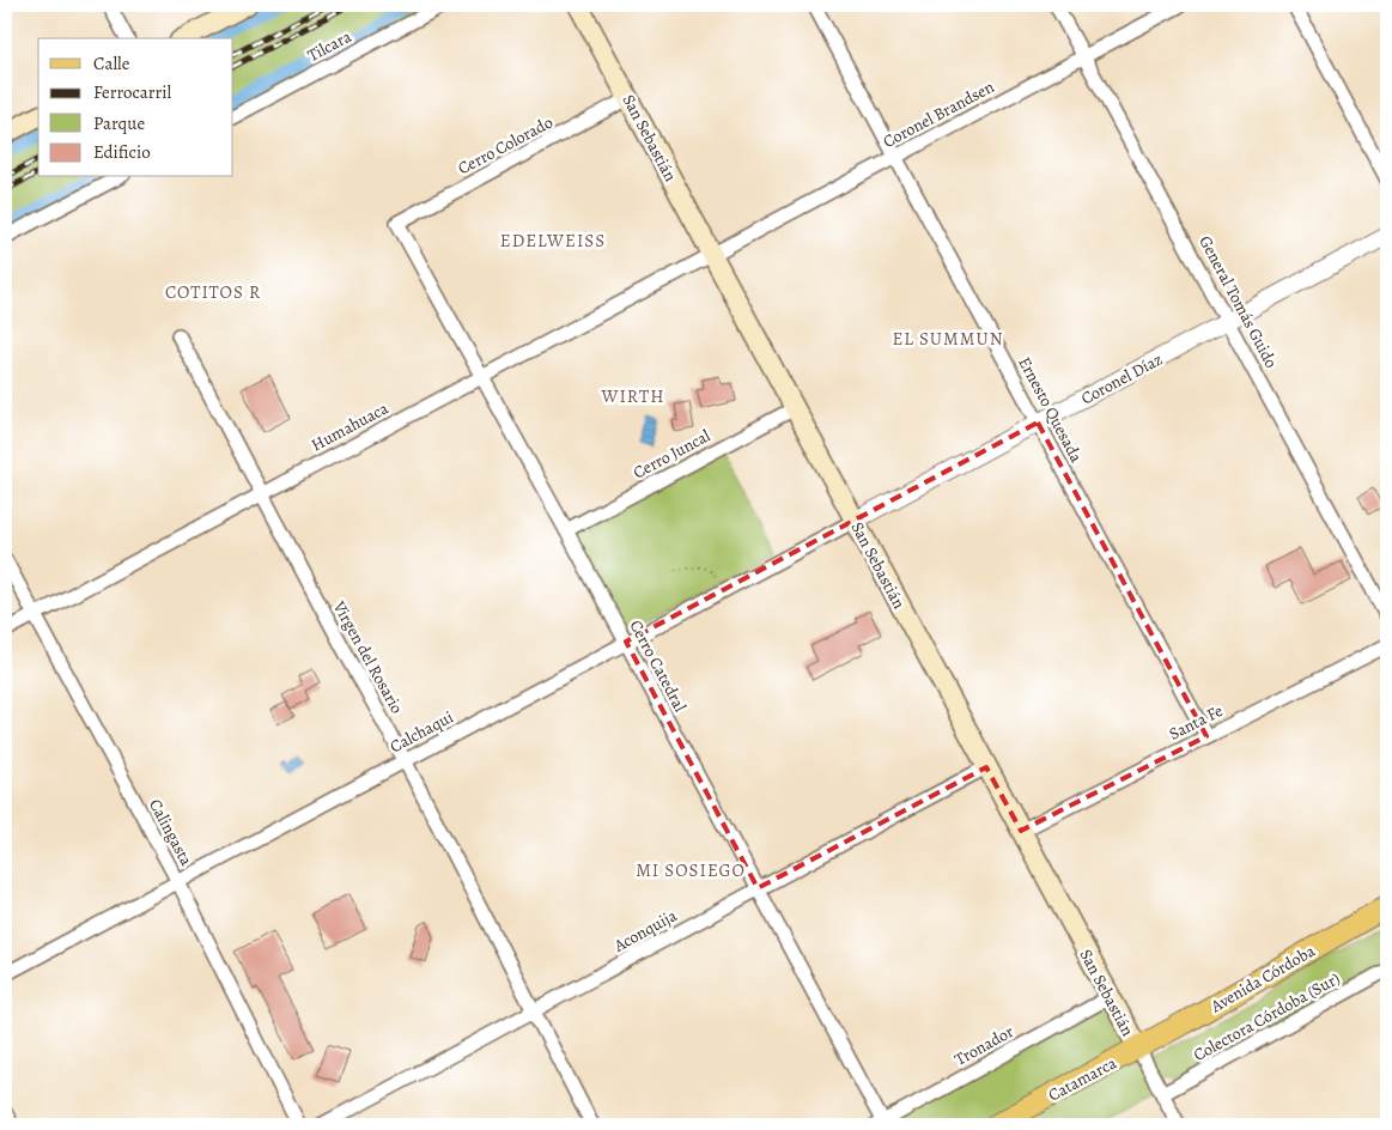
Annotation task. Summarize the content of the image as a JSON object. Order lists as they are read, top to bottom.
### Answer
{
  "streets": {
    "main road": ["San Sebastián", "Avenida Córdoba", "Catamarca"],
    "street": [
      "Tilcara",
      "Coronel Brandsen",
      "Cerro Colorado",
      "General Tomás Guido",
      "Coronel Díaz",
      "Ernesto Quesada",
      "Humahuaca",
      "Cerro Juncal",
      "Virgen del Rosario",
      "Cerro Catedral",
      "Santa Fe",
      "Calchaqui",
      "Calingasta",
      "Aconquija",
      "Colectora Córdoba (Sur)",
      "Tronador"
    ]
  },
  "crossings": [
    ["Coronel Brandsen", "San Sebastián"],
    ["Coronel Brandsen", "General Tomás Guido"],
    ["Coronel Brandsen", "Ernesto Quesada"],
    ["Coronel Brandsen", "Humahuaca"],
    ["San Sebastián", "Cerro Colorado"],
    ["San Sebastián", "Coronel Díaz"],
    ["San Sebastián", "Humahuaca"],
    ["San Sebastián", "Cerro Juncal"],
    ["San Sebastián", "Santa Fe"],
    ["San Sebastián", "Calchaqui"],
    ["San Sebastián", "Aconquija"],
    ["San Sebastián", "Avenida Córdoba"],
    ["San Sebastián", "Colectora Córdoba (Sur)"],
    ["San Sebastián", "Tronador"],
    ["San Sebastián", "Catamarca"],
    ["Cerro Colorado", "Cerro Catedral"],
    ["General Tomás Guido", "Coronel Díaz"],
    ["Coronel Díaz", "Ernesto Quesada"],
    ["Coronel Díaz", "Calchaqui"],
    ["Ernesto Quesada", "Santa Fe"],
    ["Humahuaca", "Virgen del Rosario"],
    ["Humahuaca", "Cerro Catedral"],
    ["Humahuaca", "Calingasta"],
    ["Cerro Juncal", "Cerro Catedral"],
    ["Virgen del Rosario", "Calchaqui"],
    ["Virgen del Rosario", "Aconquija"],
    ["Cerro Catedral", "Calchaqui"],
    ["Cerro Catedral", "Aconquija"],
    ["Cerro Catedral", "Tronador"],
    ["Calchaqui", "Calingasta"],
    ["Avenida Córdoba", "Catamarca"]
  ],
  "districts": [
    "EDELWEISS",
    "COTITOS R",
    "EL SUMMUN",
    "WIRTH",
    "MI SOSIEGO"
  ],
  "legend": [
    "Calle",
    "Ferrocarril",
    "Parque",
    "Edificio"
  ]
}
